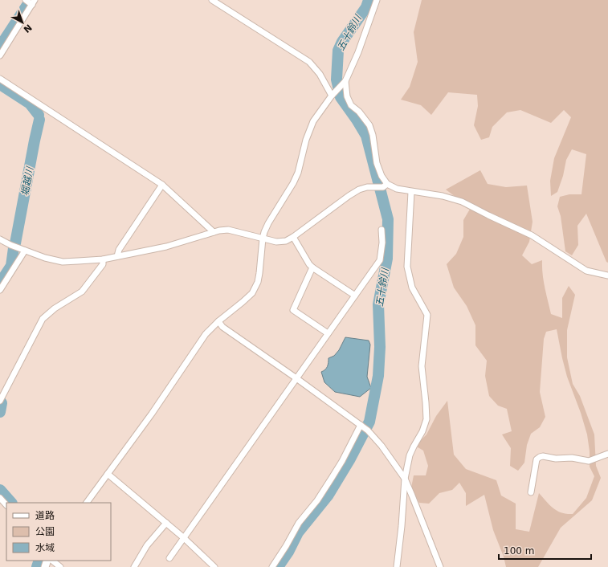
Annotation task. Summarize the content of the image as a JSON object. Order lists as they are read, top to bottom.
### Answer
{
  "water": ["五十鈴川", "堀越川"],
  "legend": ["道路", "公園", "水域"],
  "scale_bar": "100 m",
  "north": "bottom right"
}
